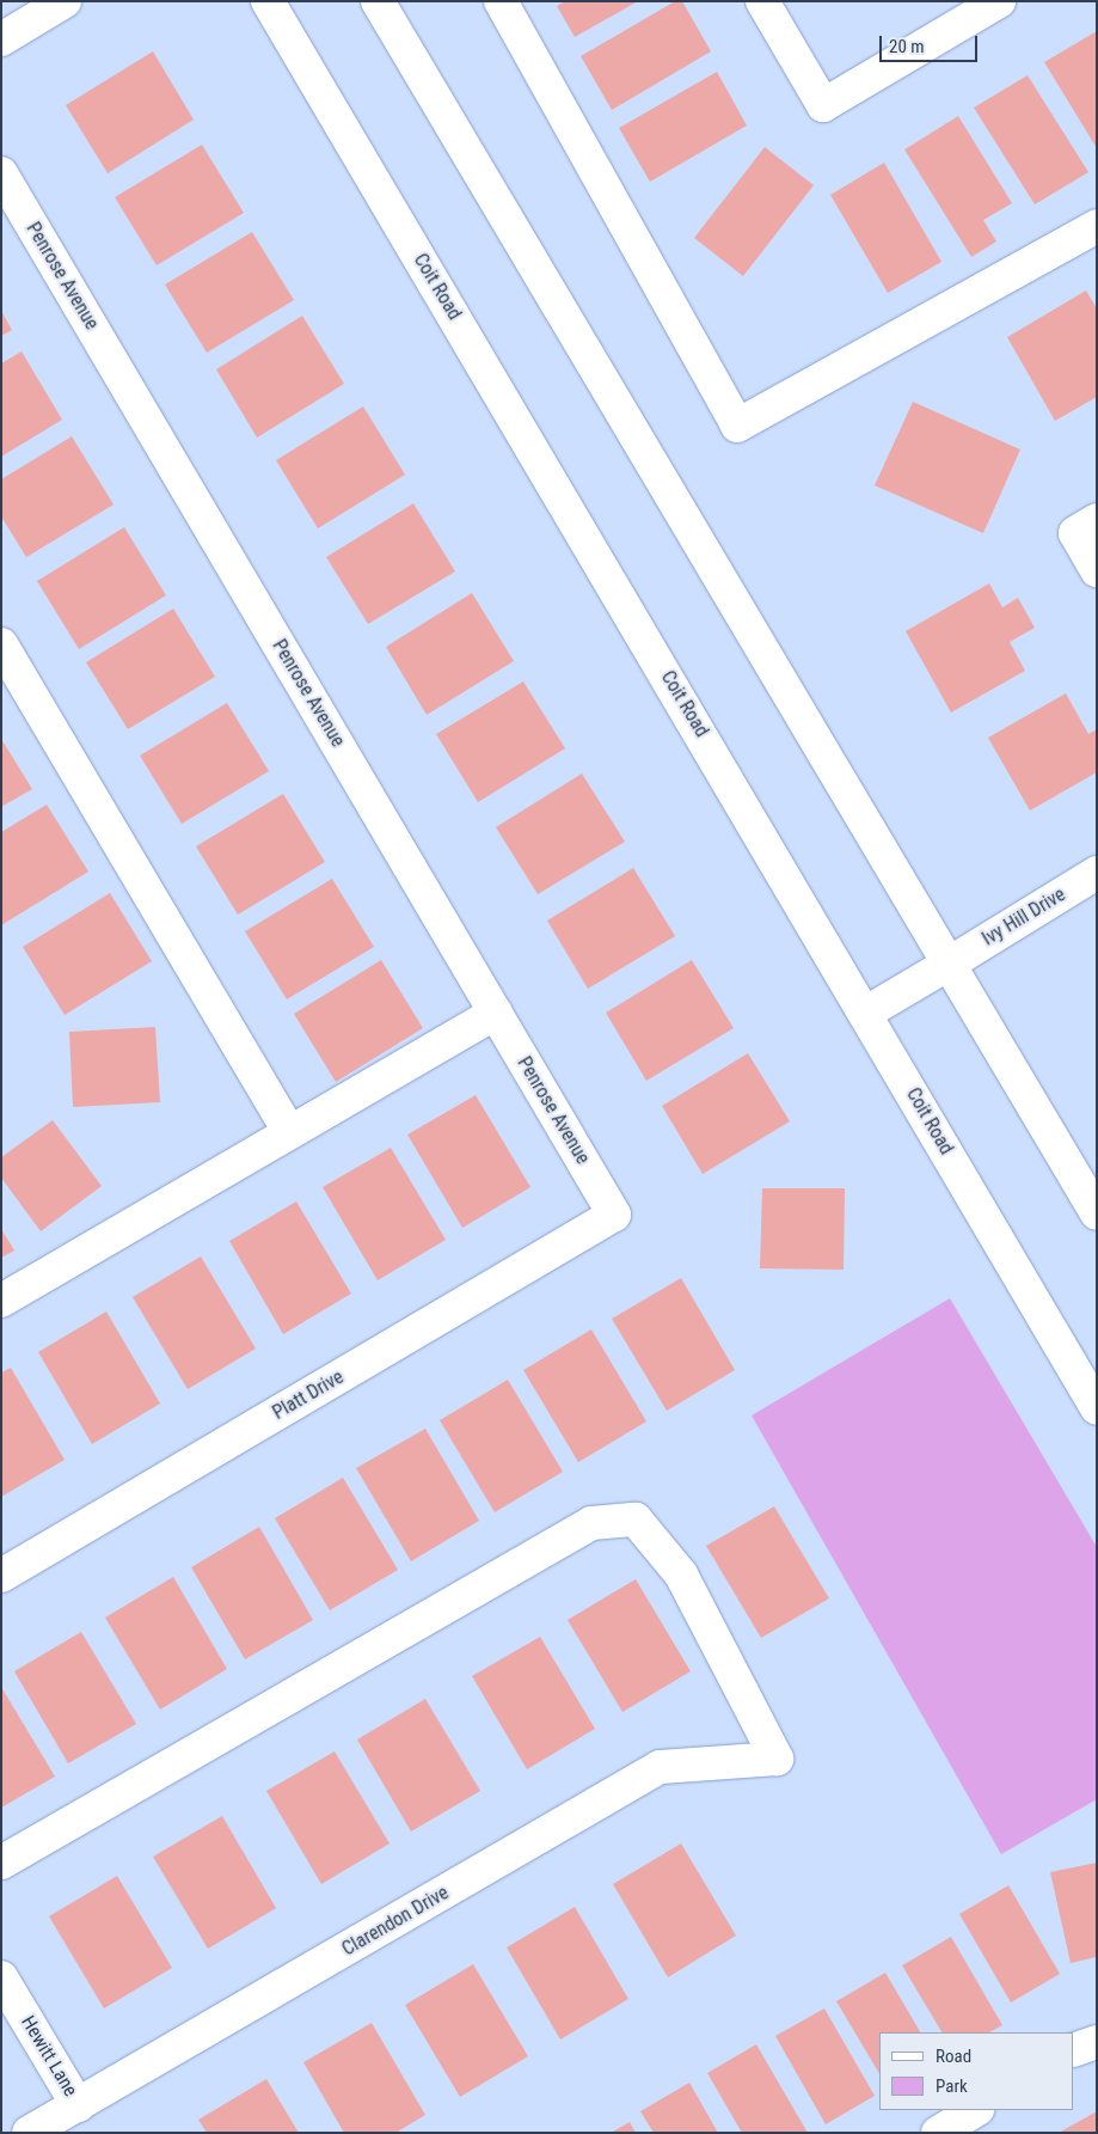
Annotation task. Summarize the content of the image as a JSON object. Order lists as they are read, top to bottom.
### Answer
{
  "streets": {
    "street": [
      "Penrose Avenue",
      "Coit Road",
      "Ivy Hill Drive",
      "Platt Drive",
      "Clarendon Drive",
      "Hewitt Lane"
    ]
  },
  "crossings": [
    ["Penrose Avenue", "Platt Drive"],
    ["Coit Road", "Ivy Hill Drive"],
    ["Clarendon Drive", "Hewitt Lane"]
  ],
  "legend": ["Road", "Park"],
  "scale_bar": "20 m"
}
